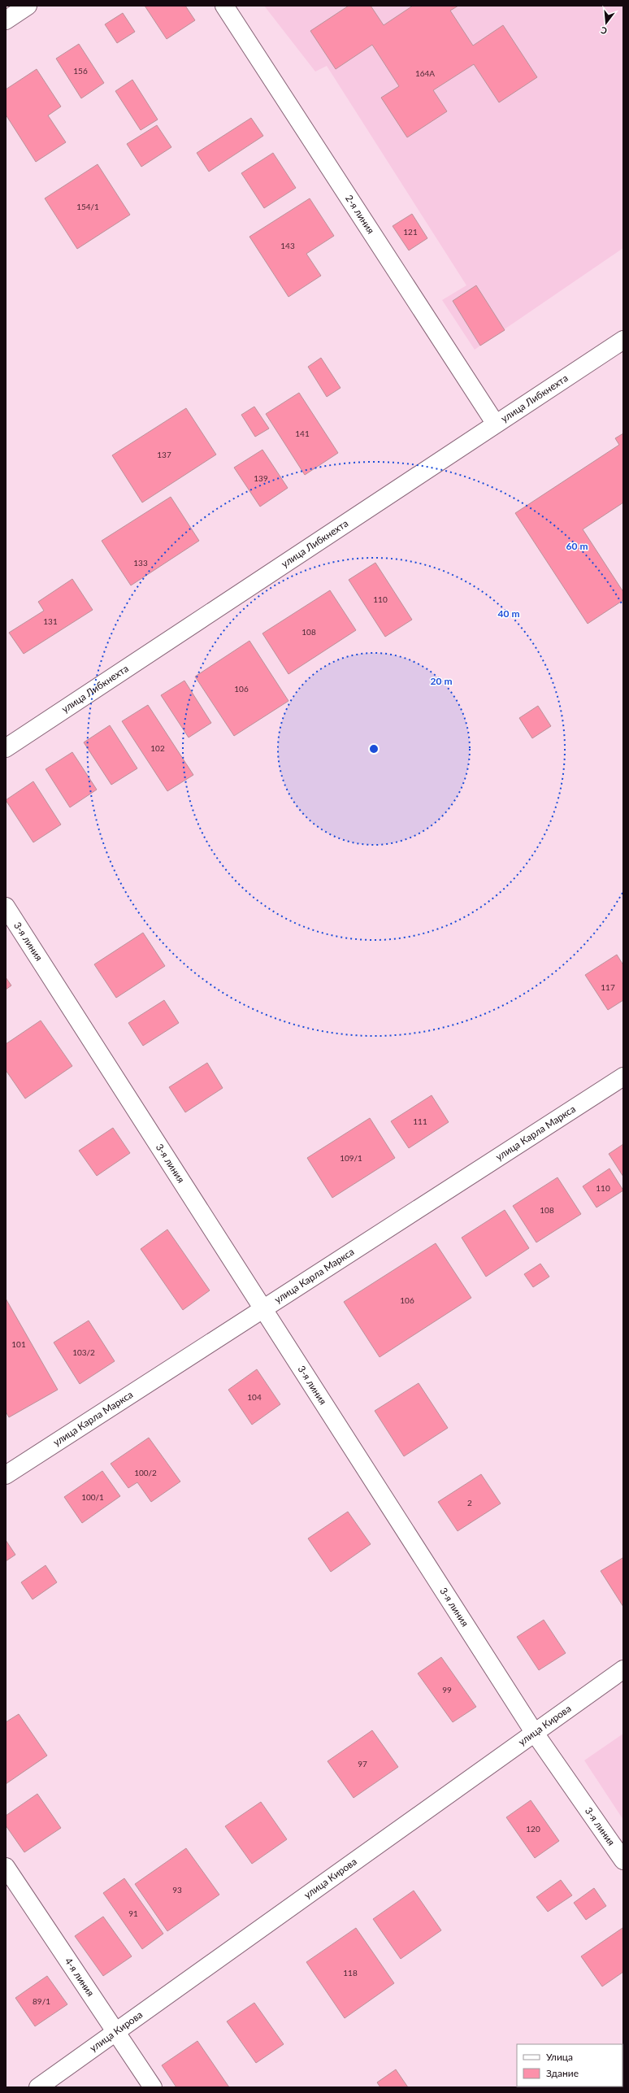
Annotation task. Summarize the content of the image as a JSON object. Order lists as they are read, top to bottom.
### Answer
{
  "streets": {
    "street": [
      "2-я линия",
      "улица Либкнехта",
      "3-я линия",
      "улица Карла Маркса",
      "улица Кирова",
      "4-я линия"
    ]
  },
  "crossings": [
    ["2-я линия", "улица Либкнехта"],
    ["3-я линия", "улица Карла Маркса"],
    ["3-я линия", "улица Кирова"],
    ["улица Кирова", "4-я линия"]
  ],
  "house_numbers": [
    "156",
    "164А",
    "154/1",
    "121",
    "143",
    "141",
    "137",
    "139",
    "133",
    "110",
    "131",
    "108",
    "106",
    "102",
    "117",
    "111",
    "109/1",
    "110",
    "108",
    "106",
    "101",
    "103/2",
    "104",
    "100/2",
    "100/1",
    "2",
    "99",
    "97",
    "120",
    "93",
    "91",
    "118",
    "89/1"
  ],
  "legend": ["Улица", "Здание"],
  "north": "bottom",
  "rings": ["60 m", "40 m", "20 m"]
}
